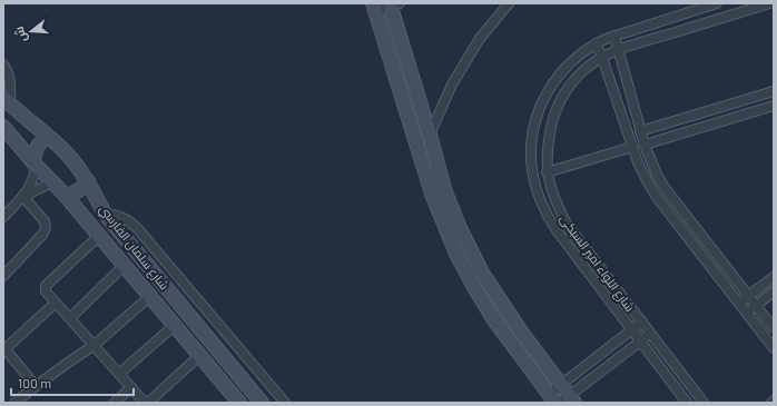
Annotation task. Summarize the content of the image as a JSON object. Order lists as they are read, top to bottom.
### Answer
{
  "streets": {
    "street": ["شارع سلمان الفارسي", "شارع اللواء امير السبكى"]
  },
  "scale_bar": "100 m",
  "north": "left"
}
